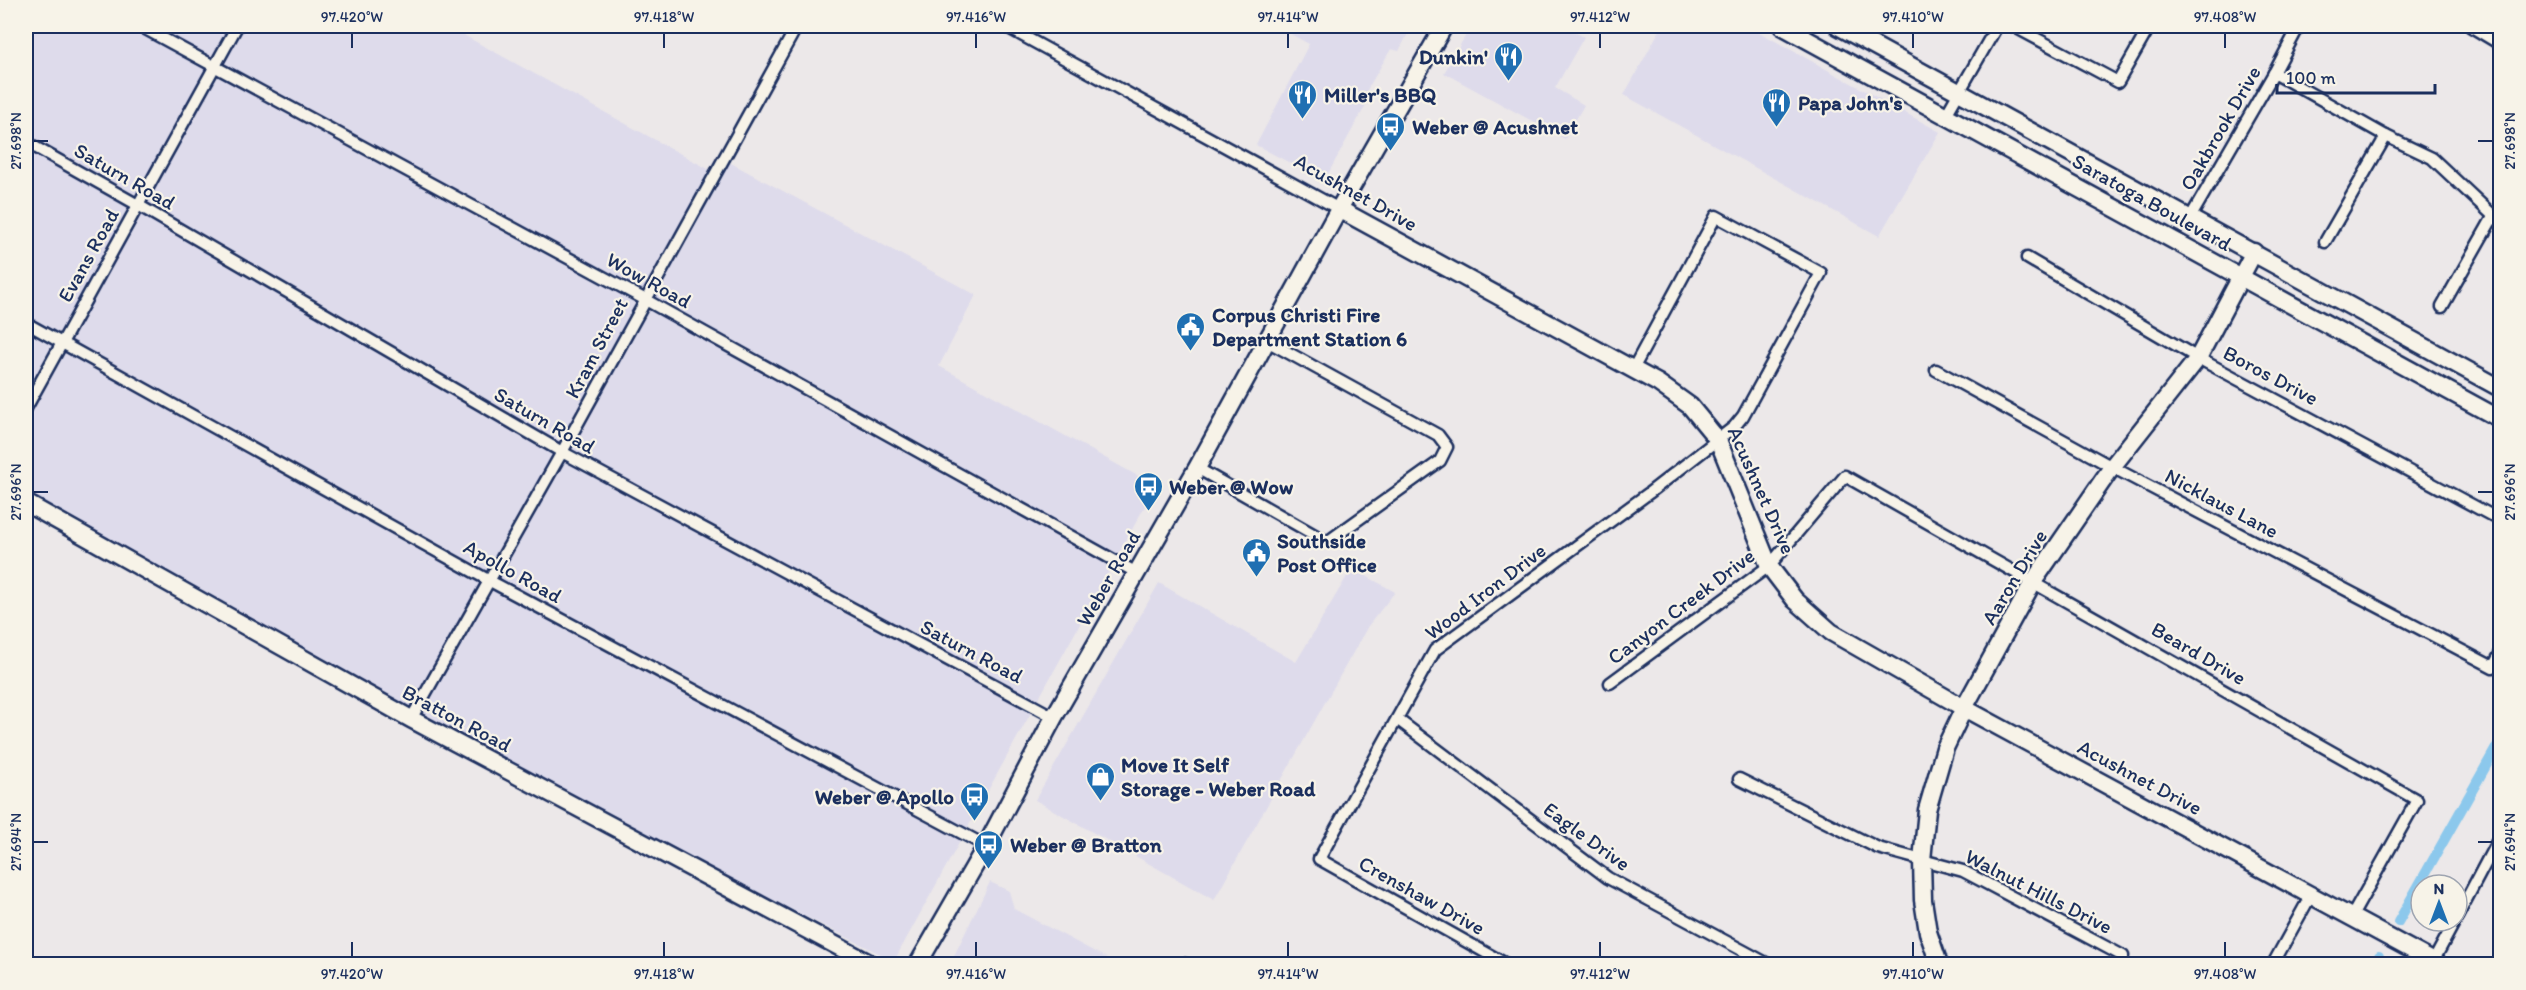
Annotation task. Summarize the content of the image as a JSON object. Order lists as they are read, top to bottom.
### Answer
{
  "streets": {
    "street": [
      "Oakbrook Drive",
      "Saturn Road",
      "Acushnet Drive",
      "Saratoga Boulevard",
      "Evans Road",
      "Wow Road",
      "Kram Street",
      "Boros Drive",
      "Nicklaus Lane",
      "Apollo Road",
      "Aaron Drive",
      "Weber Road",
      "Wood Iron Drive",
      "Canyon Creek Drive",
      "Beard Drive",
      "Bratton Road",
      "Eagle Drive",
      "Walnut Hills Drive",
      "Crenshaw Drive"
    ]
  },
  "crossings": [
    ["Oakbrook Drive", "Saratoga Boulevard"],
    ["Saturn Road", "Evans Road"],
    ["Saturn Road", "Kram Street"],
    ["Saturn Road", "Weber Road"],
    ["Acushnet Drive", "Aaron Drive"],
    ["Acushnet Drive", "Weber Road"],
    ["Acushnet Drive", "Wood Iron Drive"],
    ["Acushnet Drive", "Canyon Creek Drive"],
    ["Acushnet Drive", "Beard Drive"],
    ["Saratoga Boulevard", "Aaron Drive"],
    ["Evans Road", "Wow Road"],
    ["Evans Road", "Apollo Road"],
    ["Wow Road", "Kram Street"],
    ["Wow Road", "Weber Road"],
    ["Kram Street", "Apollo Road"],
    ["Kram Street", "Bratton Road"],
    ["Boros Drive", "Aaron Drive"],
    ["Nicklaus Lane", "Aaron Drive"],
    ["Apollo Road", "Weber Road"],
    ["Aaron Drive", "Beard Drive"],
    ["Aaron Drive", "Walnut Hills Drive"],
    ["Wood Iron Drive", "Eagle Drive"],
    ["Wood Iron Drive", "Crenshaw Drive"],
    ["Canyon Creek Drive", "Beard Drive"]
  ],
  "places": {
    "restaurant": ["Dunkin'", "Miller's BBQ", "Papa John's"],
    "bus stop": [
      "Weber @ Acushnet",
      "Weber @ Wow",
      "Weber @ Apollo",
      "Weber @ Bratton"
    ],
    "public building": ["Corpus Christi Fire Department Station 6", "Southside Post Office"],
    "shop": ["Move It Self Storage - Weber Road"]
  },
  "scale_bar": "100 m",
  "north": "top",
  "coordinates": [
    "97.420°W",
    "97.418°W",
    "97.416°W",
    "97.414°W",
    "97.412°W",
    "97.410°W",
    "97.408°W",
    "27.698°N",
    "27.696°N",
    "27.694°N"
  ]
}
